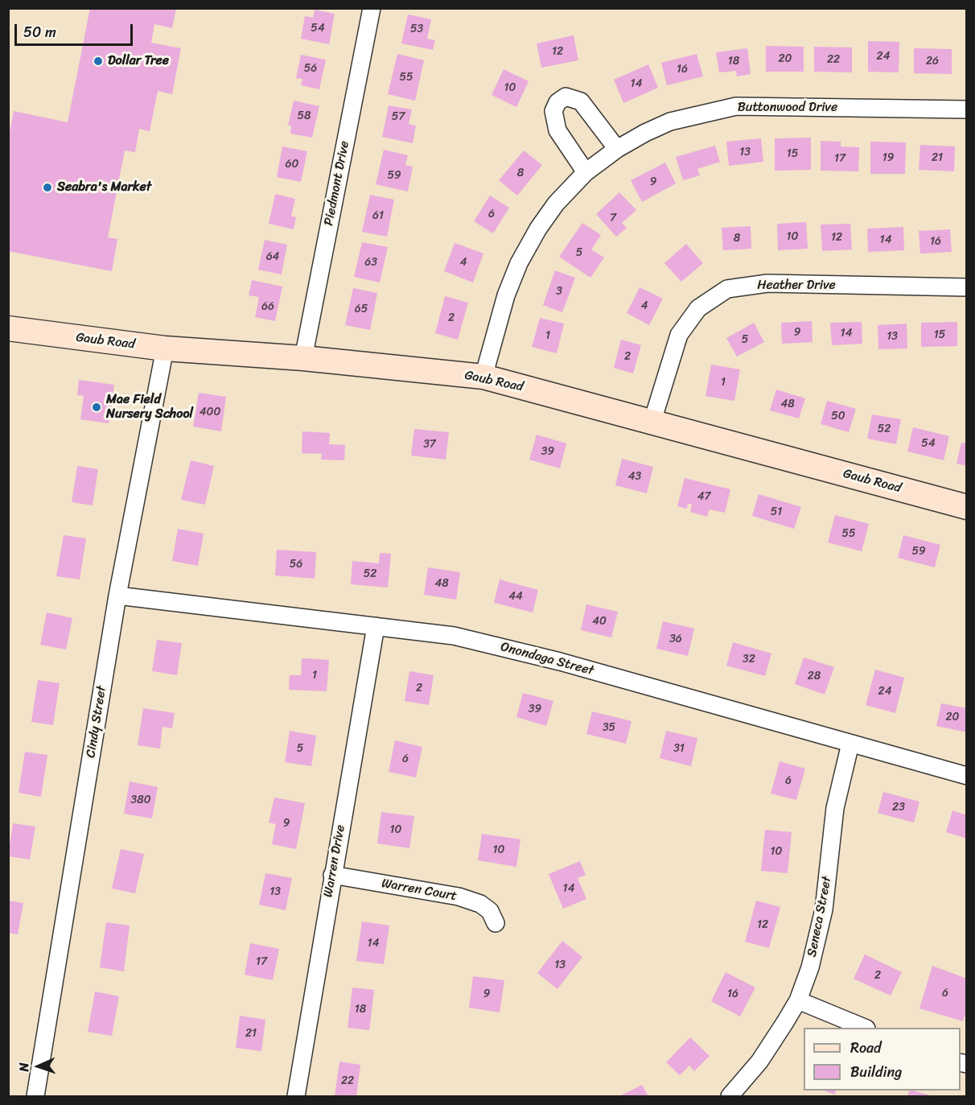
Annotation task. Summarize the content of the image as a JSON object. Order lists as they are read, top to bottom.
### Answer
{
  "streets": {
    "street": [
      "Buttonwood Drive",
      "Piedmont Drive",
      "Heather Drive",
      "Gaub Road",
      "Onondaga Street",
      "Cindy Street",
      "Warren Drive",
      "Warren Court",
      "Seneca Street"
    ]
  },
  "crossings": [
    ["Buttonwood Drive", "Gaub Road"],
    ["Piedmont Drive", "Gaub Road"],
    ["Heather Drive", "Gaub Road"],
    ["Gaub Road", "Cindy Street"],
    ["Onondaga Street", "Cindy Street"],
    ["Onondaga Street", "Warren Drive"],
    ["Onondaga Street", "Seneca Street"],
    ["Warren Drive", "Warren Court"]
  ],
  "places": ["Dollar Tree", "Seabra's Market", "Mae Field Nursery School"],
  "house_numbers": [
    "54",
    "53",
    "12",
    "24",
    "20",
    "22",
    "18",
    "26",
    "56",
    "16",
    "55",
    "14",
    "10",
    "58",
    "57",
    "13",
    "15",
    "19",
    "21",
    "17",
    "60",
    "8",
    "59",
    "9",
    "6",
    "61",
    "7",
    "10",
    "12",
    "8",
    "14",
    "16",
    "5",
    "64",
    "63",
    "4",
    "3",
    "4",
    "66",
    "65",
    "2",
    "9",
    "14",
    "15",
    "1",
    "13",
    "5",
    "2",
    "1",
    "48",
    "400",
    "50",
    "52",
    "54",
    "37",
    "39",
    "43",
    "47",
    "51",
    "55",
    "59",
    "56",
    "52",
    "48",
    "44",
    "40",
    "36",
    "32",
    "1",
    "28",
    "2",
    "24",
    "39",
    "20",
    "35",
    "5",
    "31",
    "6",
    "6",
    "380",
    "23",
    "9",
    "10",
    "10",
    "10",
    "14",
    "13",
    "12",
    "14",
    "17",
    "13",
    "2",
    "6",
    "9",
    "16",
    "18",
    "21",
    "22"
  ],
  "legend": ["Road", "Building"],
  "scale_bar": "50 m",
  "north": "left"
}
